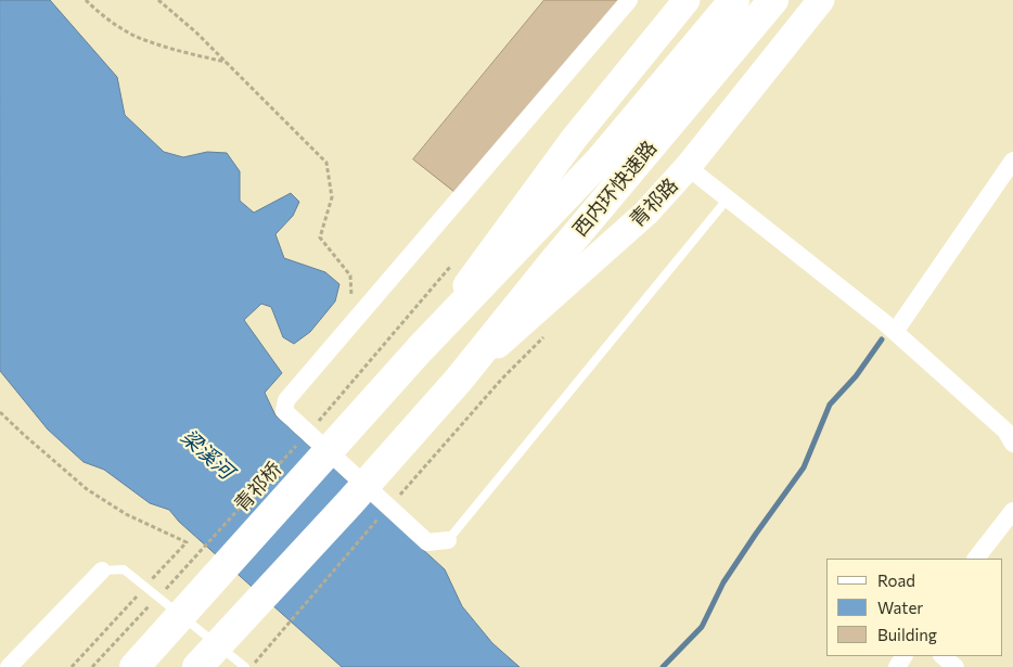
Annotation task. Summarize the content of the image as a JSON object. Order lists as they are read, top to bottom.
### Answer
{
  "streets": {
    "highway": ["西内环快速路", "青祁桥"],
    "main road": ["青祁路"]
  },
  "crossings": [
    ["西内环快速路", "青祁路"],
    ["西内环快速路", "青祁桥"]
  ],
  "water": ["梁溪河"],
  "legend": ["Road", "Water", "Building"]
}
